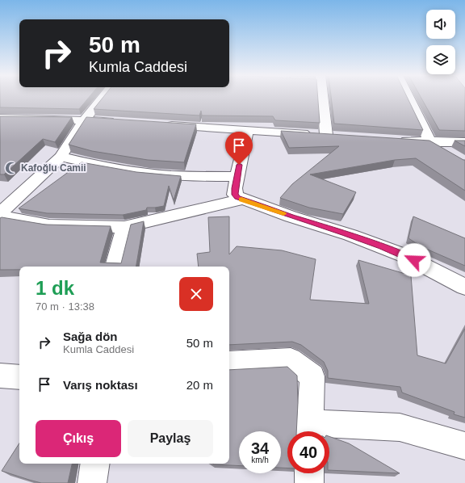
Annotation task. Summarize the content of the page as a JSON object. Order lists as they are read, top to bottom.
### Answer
{
  "places": {
    "mosque": ["Kafoğlu Camii"]
  },
  "page": {
    "turn": ["50 m", "Kumla Caddesi"],
    "heading": ["1 dk", "70 m · 13:38"],
    "list": [
      {
        "name": "Sağa dön",
        "note": "Kumla Caddesi",
        "value": "50 m"
      },
      {
        "name": "Varış noktası",
        "value": "20 m"
      }
    ],
    "buttons": ["Çıkış", "Paylaş"],
    "speed": "34 km/h",
    "limit": "40"
  }
}
